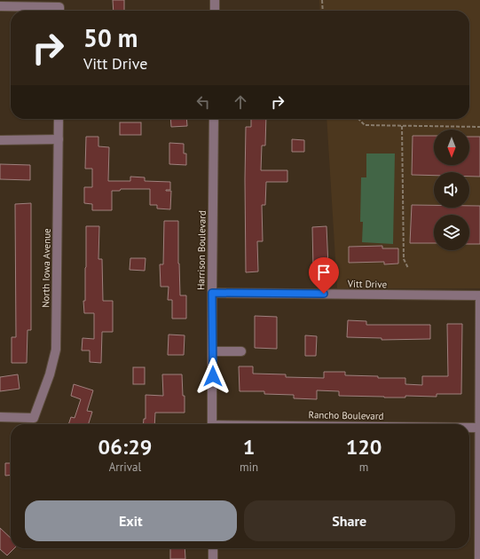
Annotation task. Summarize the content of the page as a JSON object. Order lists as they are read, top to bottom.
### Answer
{
  "streets": {
    "street": [
      "Harrison Boulevard",
      "North Iowa Avenue",
      "Vitt Drive",
      "Rancho Boulevard"
    ]
  },
  "crossings": [
    ["Harrison Boulevard", "Vitt Drive"]
  ],
  "north": "bottom",
  "page": {
    "turn": ["50 m", "Vitt Drive"],
    "eta": [
      "06:29",
      "Arrival",
      "1",
      "min",
      "120",
      "m"
    ],
    "buttons": ["Exit", "Share"]
  }
}
